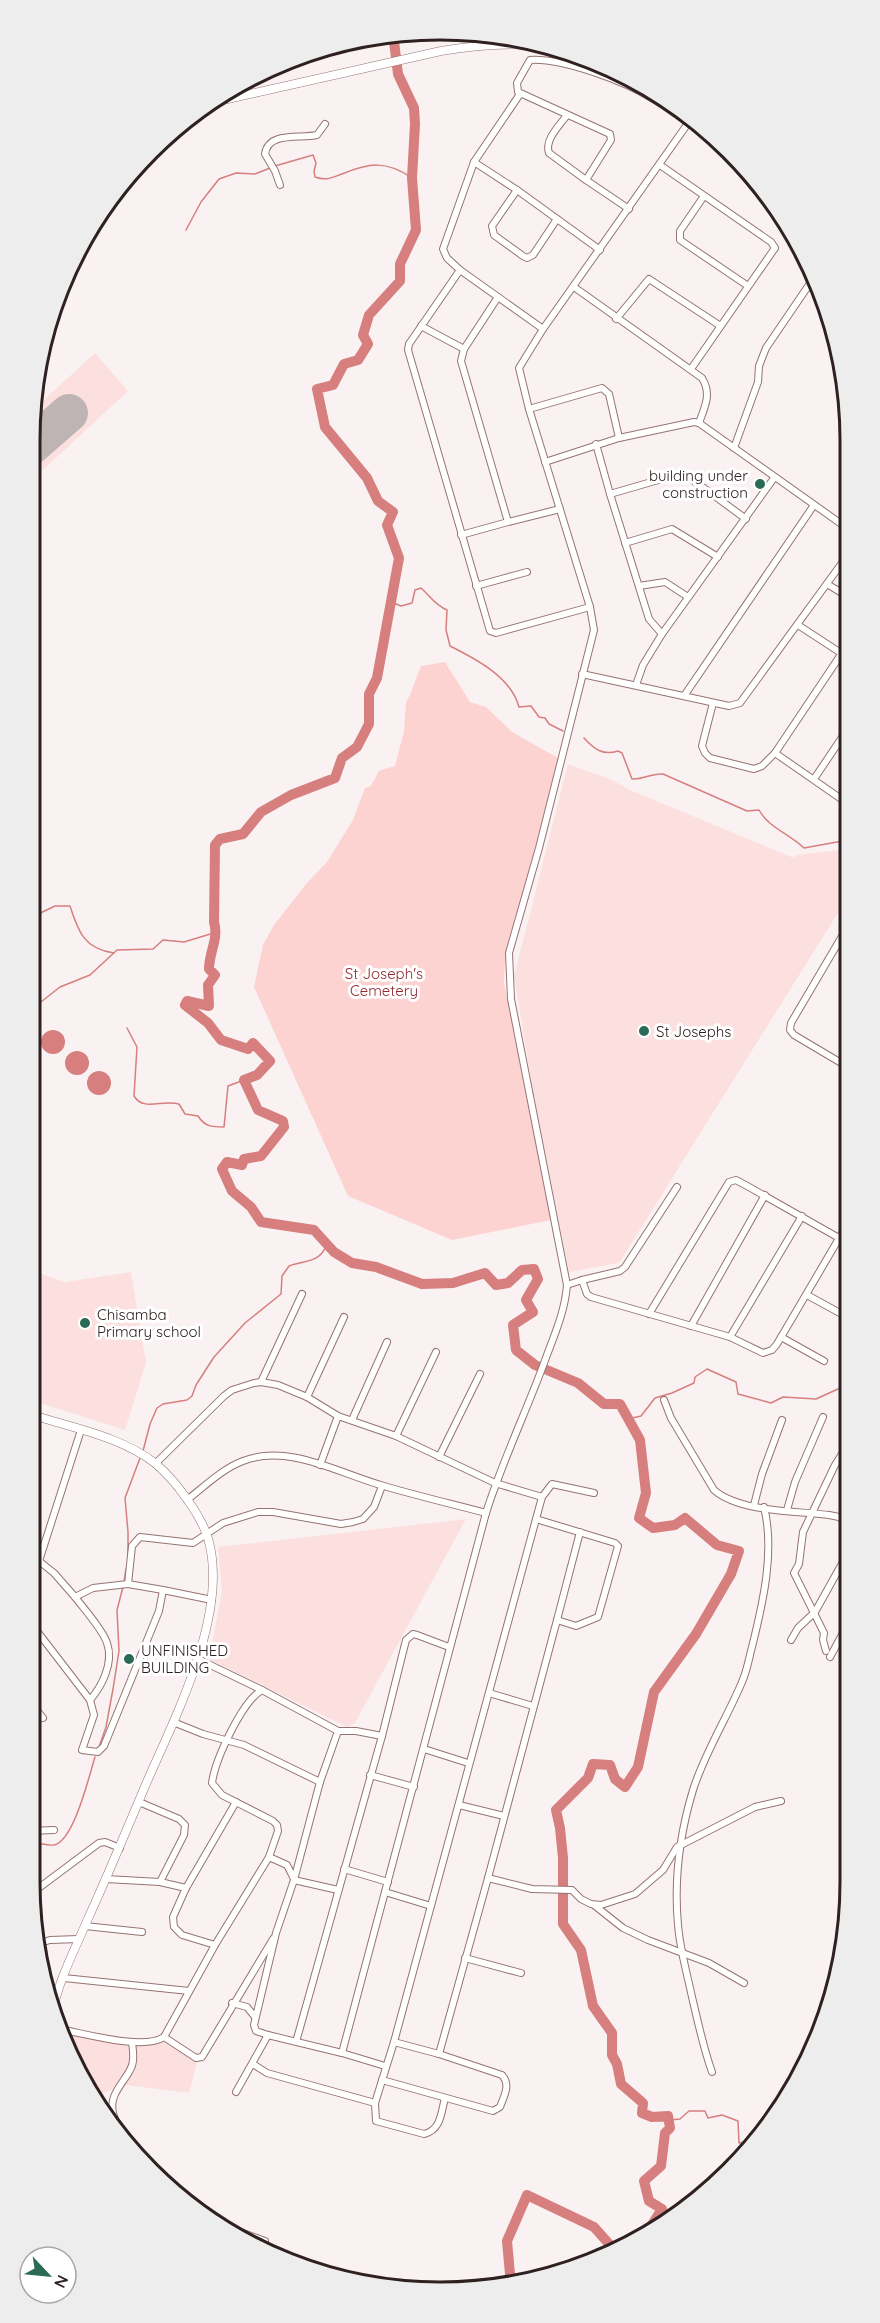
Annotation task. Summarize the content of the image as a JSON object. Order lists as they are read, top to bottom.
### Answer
{
  "parks": ["St Joseph's Cemetery"],
  "places": [
    "building under construction",
    "St Josephs",
    "Chisamba Primary school",
    "UNFINISHED BUILDING"
  ],
  "north": "bottom right"
}
